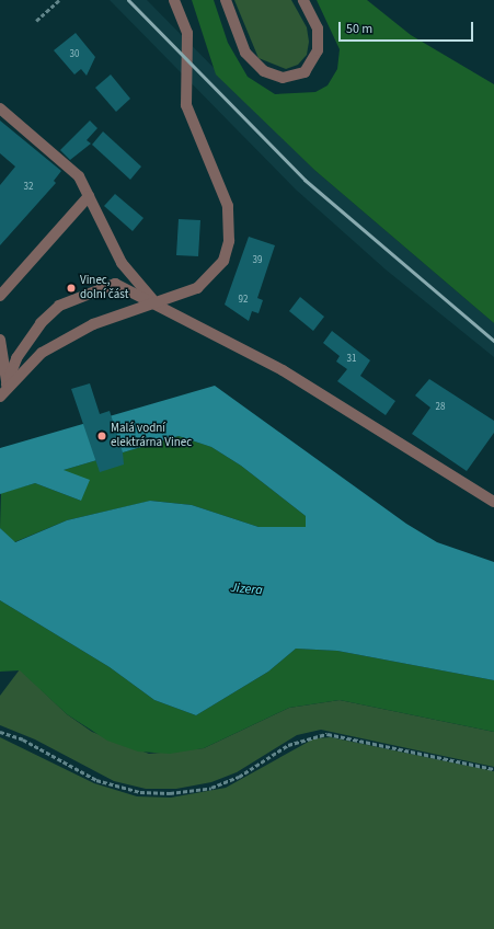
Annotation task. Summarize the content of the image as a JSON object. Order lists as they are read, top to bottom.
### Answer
{
  "water": ["Jizera"],
  "places": ["Vinec, dolní část", "Malá vodní elektrárna Vinec"],
  "house_numbers": [
    "30",
    "32",
    "39",
    "92",
    "31",
    "28"
  ],
  "scale_bar": "50 m"
}
